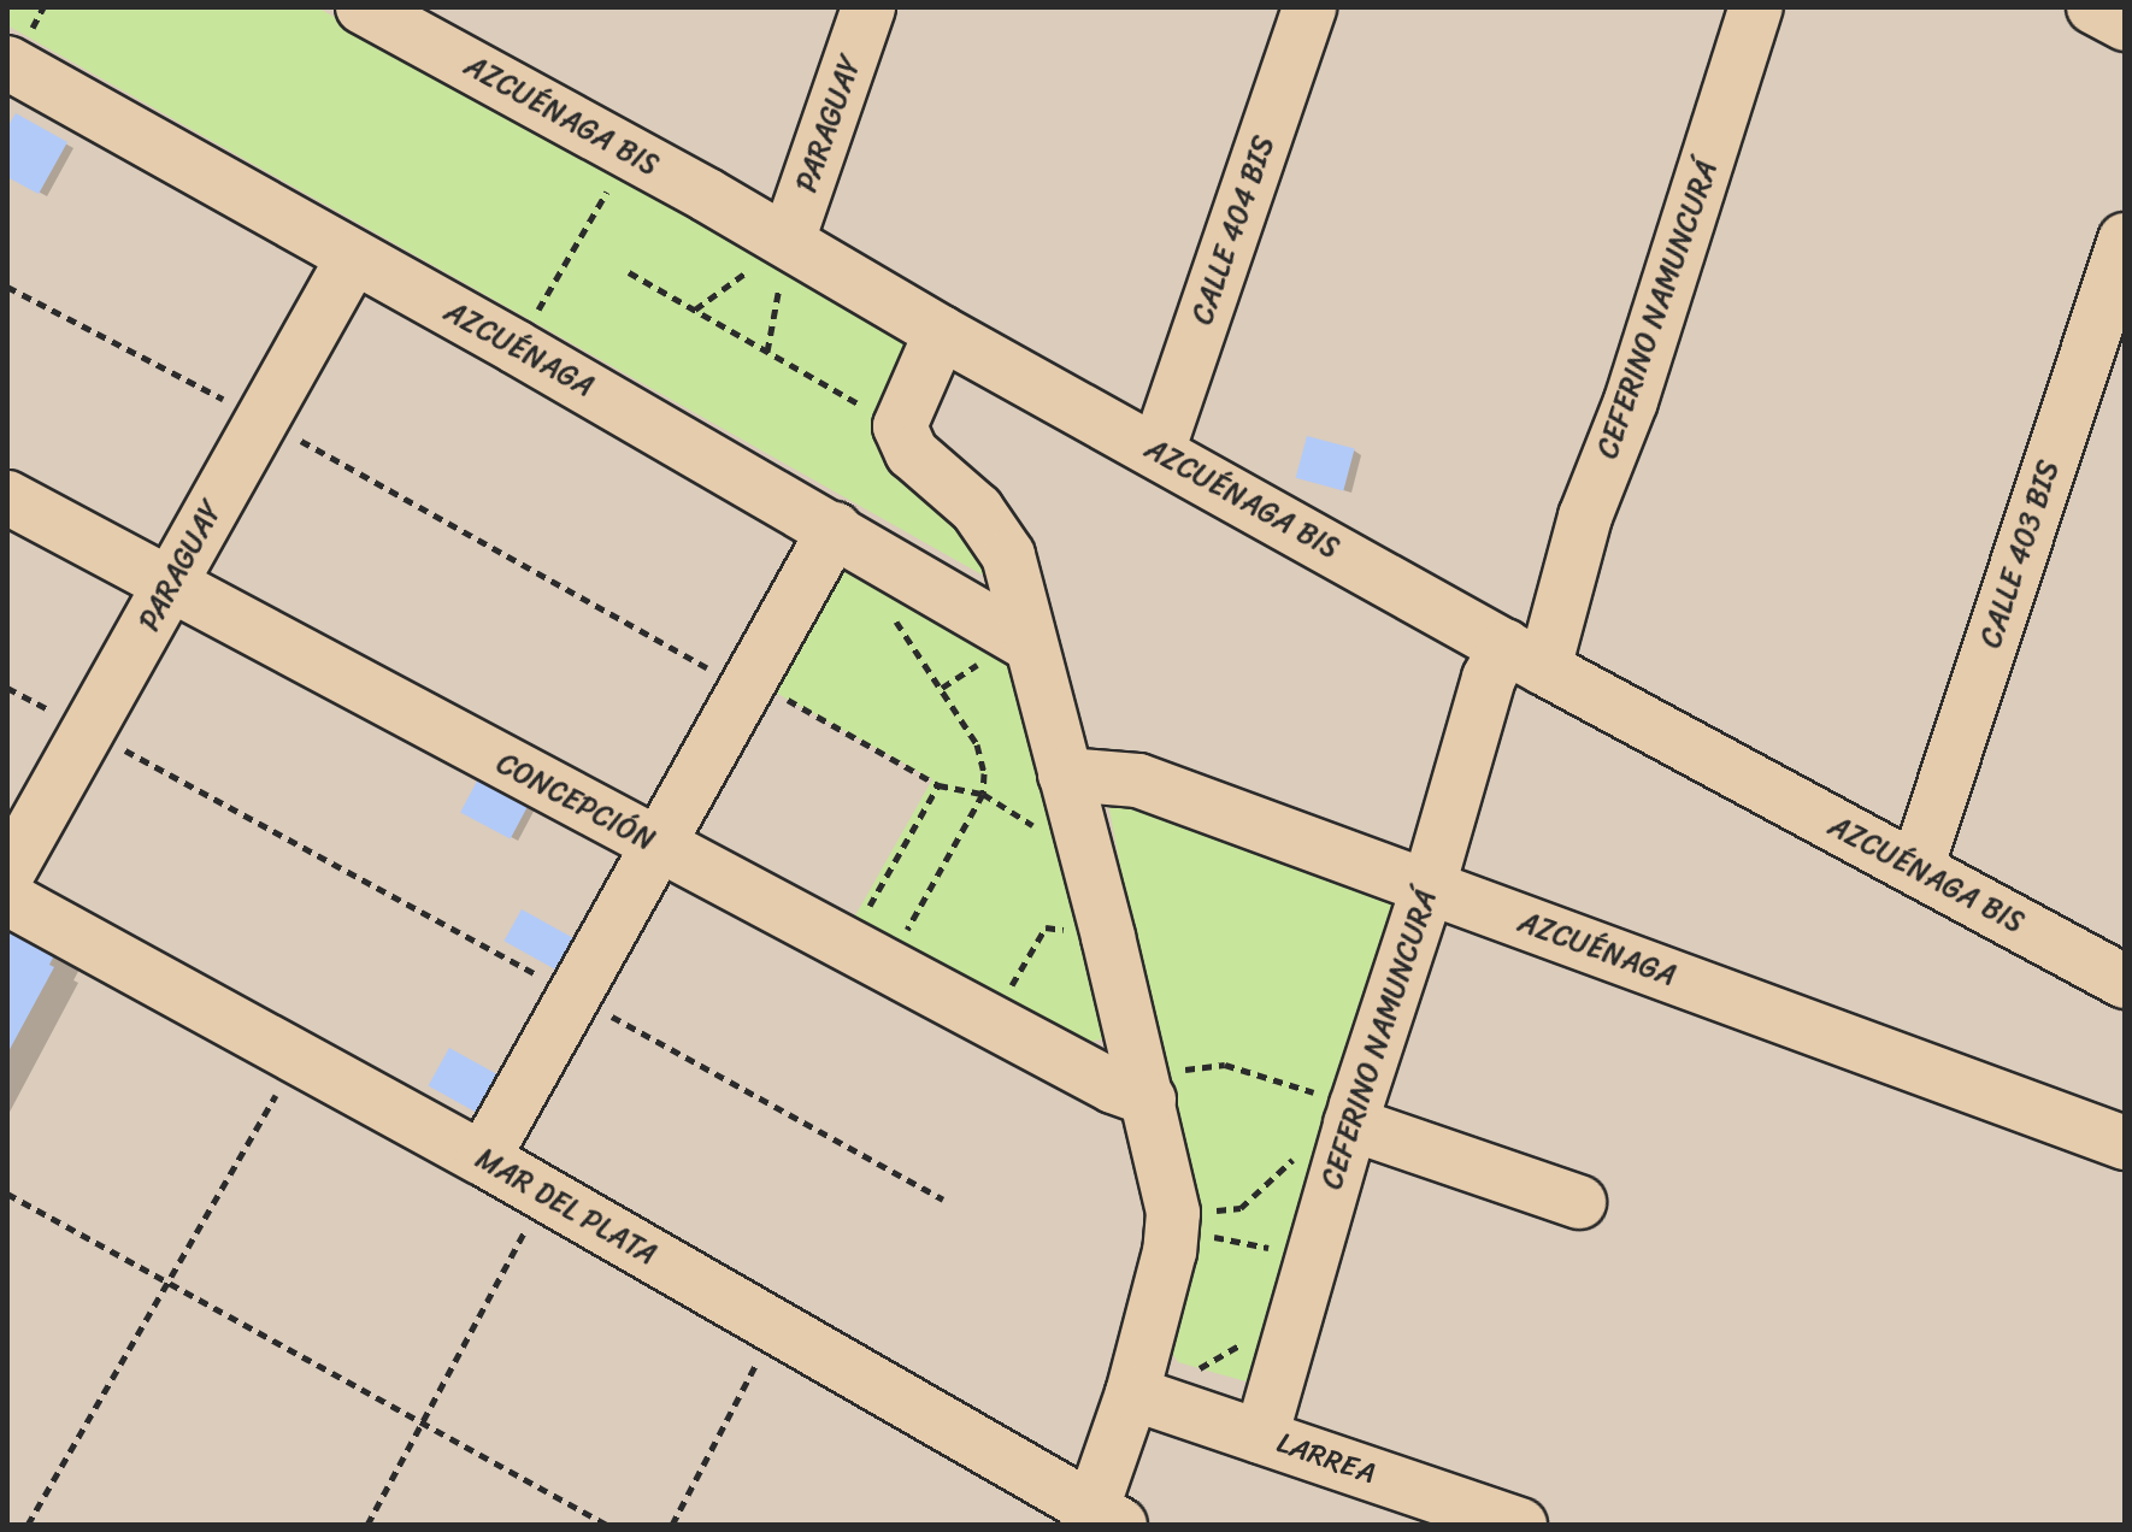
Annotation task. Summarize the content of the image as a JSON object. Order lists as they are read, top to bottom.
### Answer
{
  "streets": {
    "street": [
      "AZCUÉNAGA BIS",
      "PARAGUAY",
      "CALLE 404 BIS",
      "CEFERINO NAMUNCURÁ",
      "AZCUÉNAGA",
      "CALLE 403 BIS",
      "CONCEPCIÓN",
      "MAR DEL PLATA",
      "LARREA"
    ]
  },
  "crossings": [
    ["AZCUÉNAGA BIS", "PARAGUAY"],
    ["AZCUÉNAGA BIS", "CALLE 404 BIS"],
    ["AZCUÉNAGA BIS", "CEFERINO NAMUNCURÁ"],
    ["AZCUÉNAGA BIS", "CALLE 403 BIS"],
    ["PARAGUAY", "AZCUÉNAGA"],
    ["PARAGUAY", "CONCEPCIÓN"],
    ["CEFERINO NAMUNCURÁ", "AZCUÉNAGA"],
    ["CEFERINO NAMUNCURÁ", "LARREA"]
  ]
}
